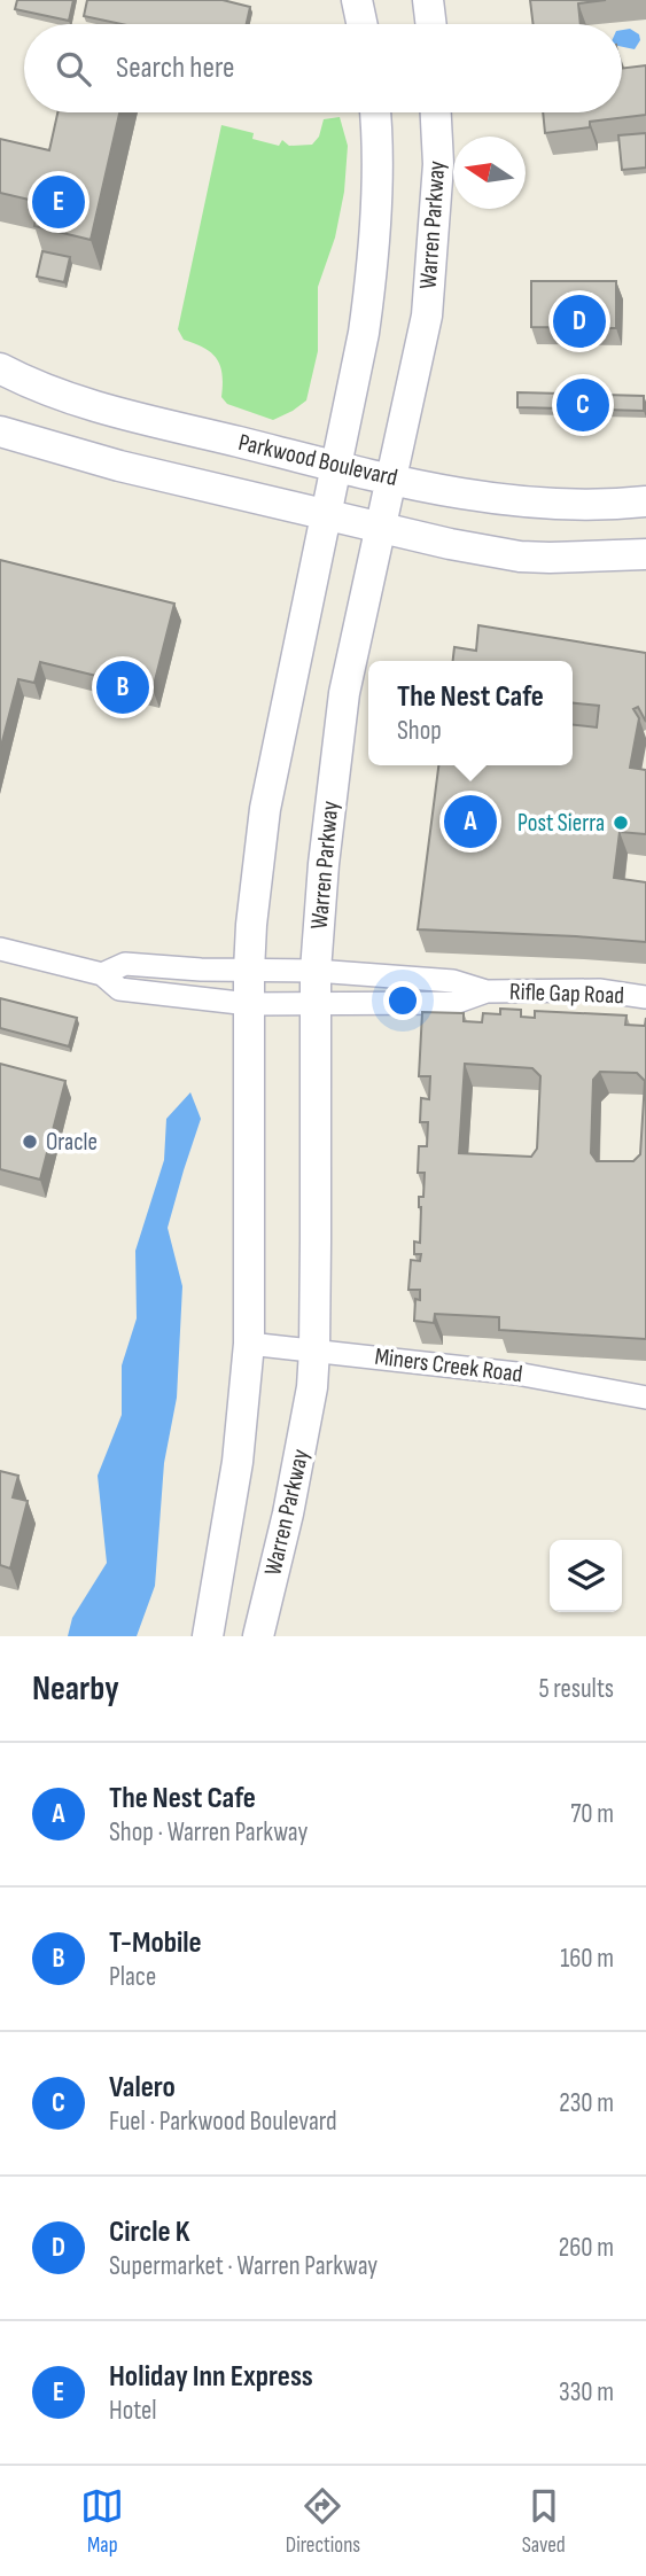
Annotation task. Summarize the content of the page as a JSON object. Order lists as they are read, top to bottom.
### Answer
{
  "streets": {
    "main road": ["Warren Parkway", "Parkwood Boulevard"],
    "street": ["Rifle Gap Road", "Miners Creek Road"]
  },
  "crossings": [
    ["Warren Parkway", "Parkwood Boulevard"],
    ["Warren Parkway", "Rifle Gap Road"],
    ["Warren Parkway", "Miners Creek Road"]
  ],
  "places": ["Post Sierra", "Oracle"],
  "north": "left",
  "page": {
    "search": "Search here",
    "pins": [
      "E",
      "D",
      "C",
      "B",
      "A"
    ],
    "popup": ["The Nest Cafe", "Shop"],
    "heading": ["Nearby", "5 results"],
    "list": [
      {
        "mark": "A",
        "name": "The Nest Cafe",
        "note": "Shop · Warren Parkway",
        "value": "70 m"
      },
      {
        "mark": "B",
        "name": "T-Mobile",
        "note": "Place",
        "value": "160 m"
      },
      {
        "mark": "C",
        "name": "Valero",
        "note": "Fuel · Parkwood Boulevard",
        "value": "230 m"
      },
      {
        "mark": "D",
        "name": "Circle K",
        "note": "Supermarket · Warren Parkway",
        "value": "260 m"
      },
      {
        "mark": "E",
        "name": "Holiday Inn Express",
        "note": "Hotel",
        "value": "330 m"
      }
    ],
    "nav": ["Map", "Directions", "Saved"]
  }
}
